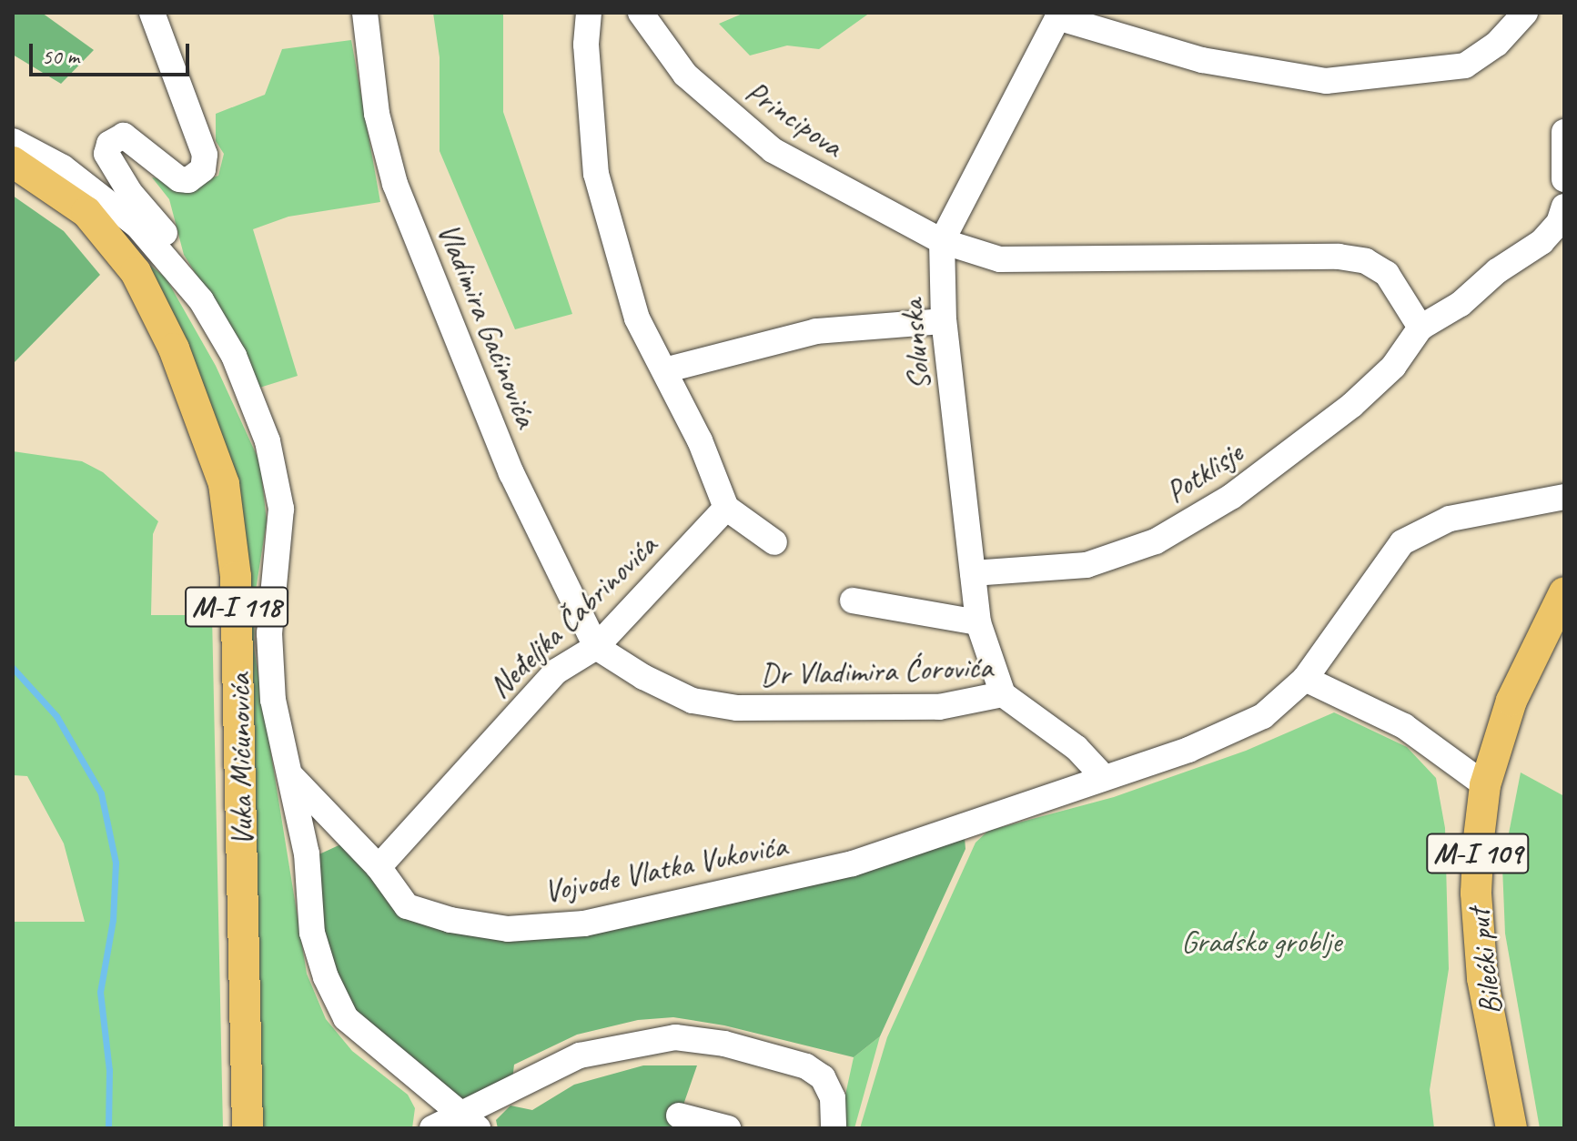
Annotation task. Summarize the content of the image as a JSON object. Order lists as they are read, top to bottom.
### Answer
{
  "streets": {
    "main road": [
      "M-I 118",
      "Vuka Mićunovića",
      "M-I 109",
      "Bilećki put"
    ],
    "street": [
      "Principova",
      "Vladimira Gaćinovića",
      "Solunska",
      "Potklisje",
      "Neđeljka Čabrinovića",
      "Dr Vladimira Ćorovića",
      "Vojvode Vlatka Vukovića"
    ]
  },
  "crossings": [
    ["Principova", "Solunska"],
    ["Vladimira Gaćinovića", "Neđeljka Čabrinovića"],
    ["Vladimira Gaćinovića", "Dr Vladimira Ćorovića"],
    ["Solunska", "Potklisje"],
    ["Solunska", "Dr Vladimira Ćorovića"],
    ["Neđeljka Čabrinovića", "Dr Vladimira Ćorovića"],
    ["Neđeljka Čabrinovića", "Vojvode Vlatka Vukovića"],
    ["Dr Vladimira Ćorovića", "Vojvode Vlatka Vukovića"]
  ],
  "parks": ["Gradsko groblje"],
  "scale_bar": "50 m"
}
